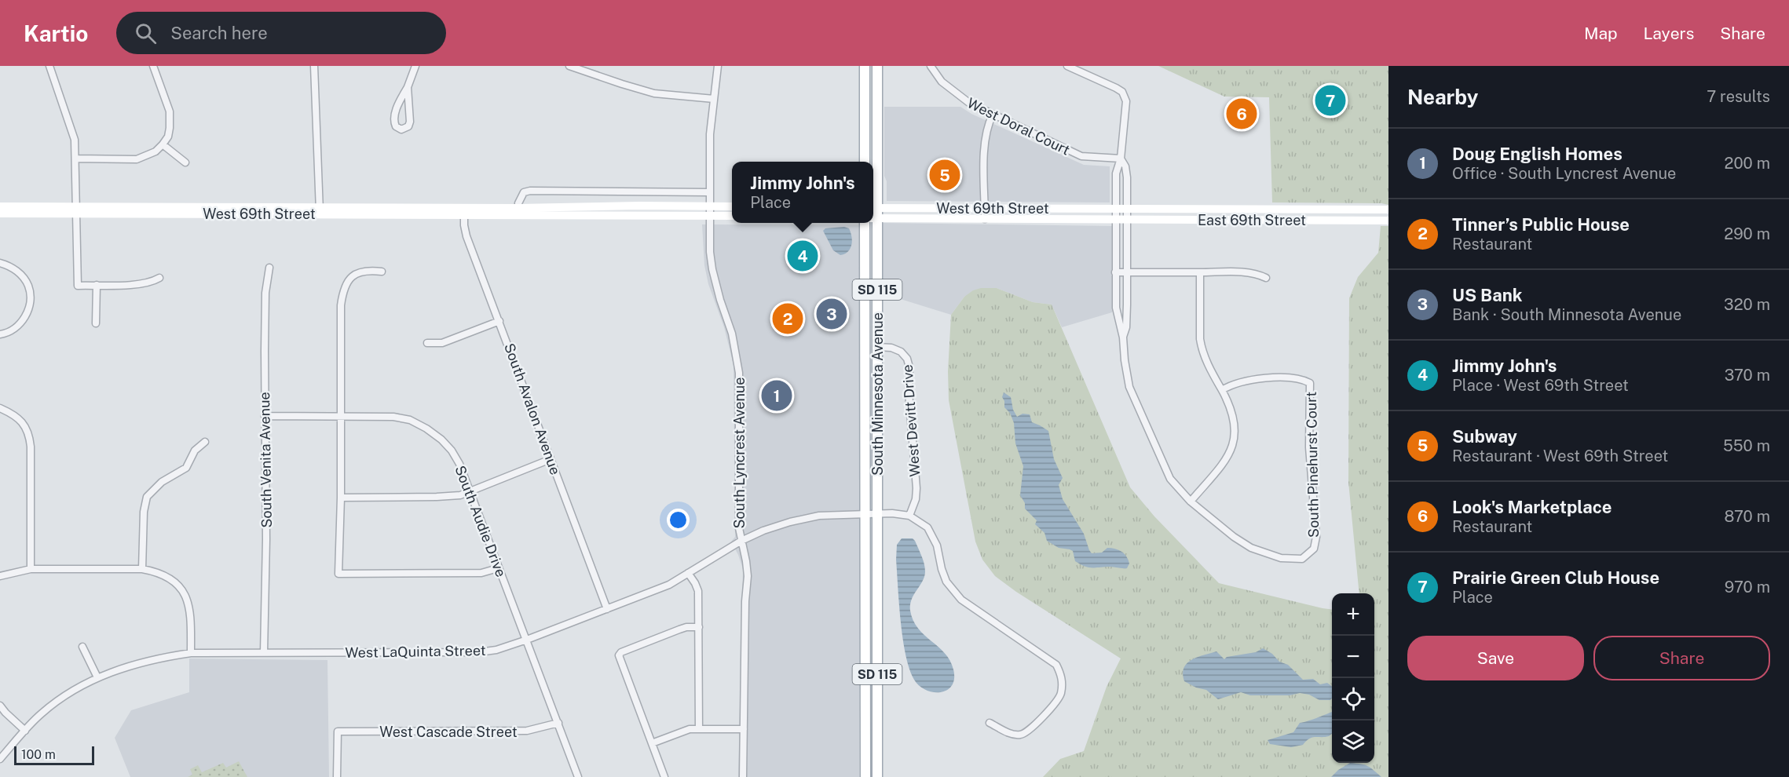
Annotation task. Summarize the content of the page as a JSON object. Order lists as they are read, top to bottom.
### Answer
{
  "streets": {
    "main road": [
      "West 69th Street",
      "East 69th Street",
      "SD 115",
      "South Minnesota Avenue"
    ],
    "street": [
      "West Doral Court",
      "South Avalon Avenue",
      "West Devitt Drive",
      "South Lyncrest Avenue",
      "South Venita Avenue",
      "South Pinehurst Court",
      "South Audie Drive",
      "West LaQuinta Street",
      "West Cascade Street"
    ]
  },
  "crossings": [
    ["West 69th Street", "East 69th Street"],
    ["West 69th Street", "South Minnesota Avenue"],
    ["West 69th Street", "South Avalon Avenue"],
    ["West 69th Street", "South Lyncrest Avenue"],
    ["South Minnesota Avenue", "West Devitt Drive"],
    ["South Minnesota Avenue", "West LaQuinta Street"],
    ["South Avalon Avenue", "West LaQuinta Street"],
    ["West Devitt Drive", "West LaQuinta Street"],
    ["South Lyncrest Avenue", "West LaQuinta Street"],
    ["South Venita Avenue", "South Audie Drive"],
    ["South Venita Avenue", "West LaQuinta Street"],
    ["South Audie Drive", "West LaQuinta Street"],
    ["South Audie Drive", "West Cascade Street"]
  ],
  "scale_bar": "100 m",
  "page": {
    "header": "Kartio",
    "search": "Search here",
    "nav": ["Map", "Layers", "Share"],
    "heading": ["Nearby", "7 results"],
    "pins": [
      "7",
      "6",
      "5",
      "4",
      "3",
      "2",
      "1"
    ],
    "list": [
      {
        "mark": "1",
        "name": "Doug English Homes",
        "note": "Office · South Lyncrest Avenue",
        "value": "200 m"
      },
      {
        "mark": "2",
        "name": "Tinner’s Public House",
        "note": "Restaurant",
        "value": "290 m"
      },
      {
        "mark": "3",
        "name": "US Bank",
        "note": "Bank · South Minnesota Avenue",
        "value": "320 m"
      },
      {
        "mark": "4",
        "name": "Jimmy John's",
        "note": "Place · West 69th Street",
        "value": "370 m"
      },
      {
        "mark": "5",
        "name": "Subway",
        "note": "Restaurant · West 69th Street",
        "value": "550 m"
      },
      {
        "mark": "6",
        "name": "Look's Marketplace",
        "note": "Restaurant",
        "value": "870 m"
      },
      {
        "mark": "7",
        "name": "Prairie Green Club House",
        "note": "Place",
        "value": "970 m"
      }
    ],
    "popup": ["Jimmy John's", "Place"],
    "map_buttons": ["+", "−"],
    "buttons": ["Save", "Share"],
    "scale": "100 m"
  }
}
